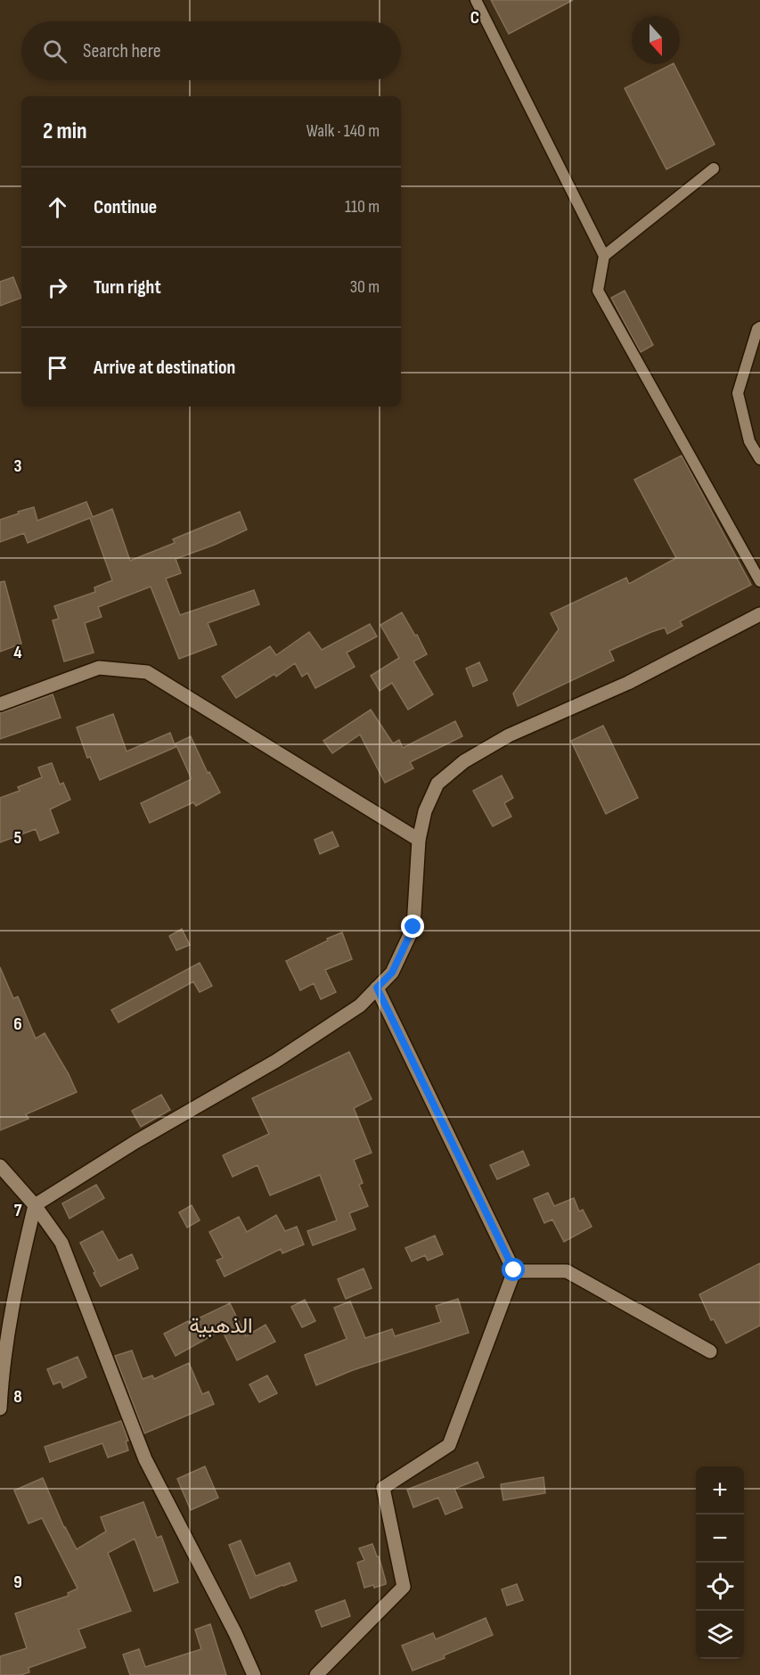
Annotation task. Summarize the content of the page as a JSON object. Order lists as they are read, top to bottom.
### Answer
{
  "districts": ["الذهبية"],
  "north": "bottom",
  "page": {
    "search": "Search here",
    "heading": ["2 min", "Walk · 140 m"],
    "list": [
      ["Continue", "110 m"],
      ["Turn right", "30 m"],
      "Arrive at destination"
    ],
    "map_buttons": ["+", "−"]
  },
  "grid": {
    "columns": ["C"],
    "rows": [
      "3",
      "4",
      "5",
      "6",
      "7",
      "8",
      "9"
    ]
  }
}
